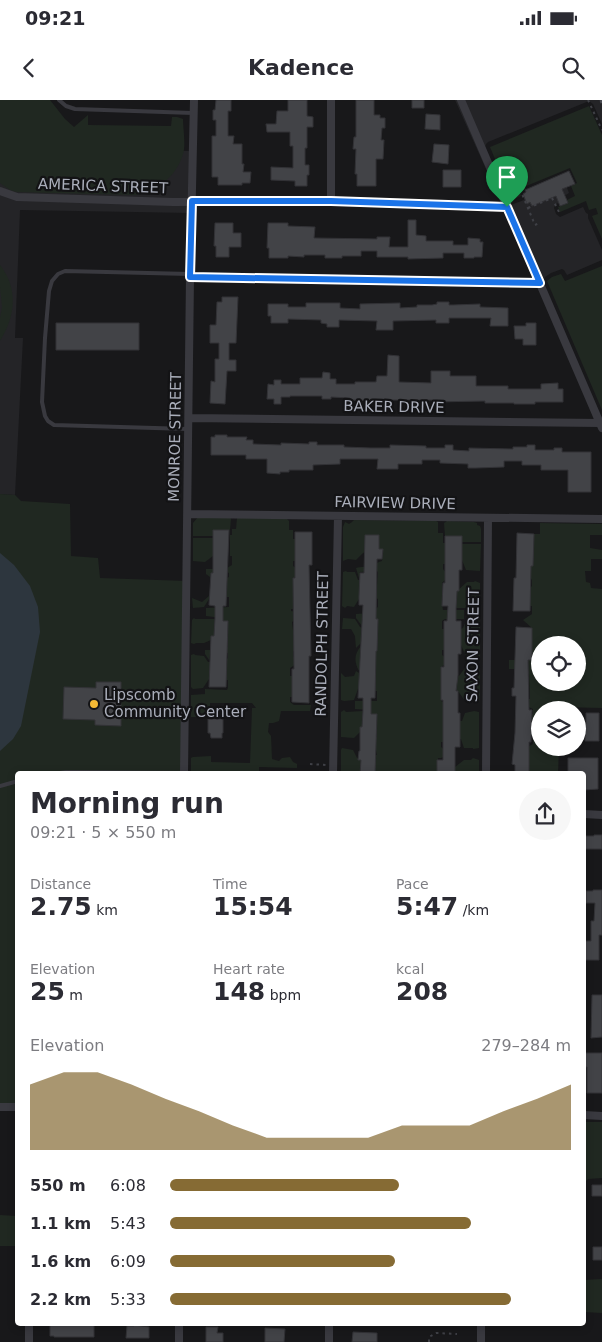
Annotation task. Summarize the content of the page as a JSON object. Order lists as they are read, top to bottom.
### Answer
{
  "streets": {
    "street": [
      "AMERICA STREET",
      "BAKER DRIVE",
      "MONROE STREET",
      "FAIRVIEW DRIVE",
      "RANDOLPH STREET",
      "SAXON STREET"
    ]
  },
  "crossings": [
    ["AMERICA STREET", "MONROE STREET"],
    ["BAKER DRIVE", "MONROE STREET"],
    ["MONROE STREET", "FAIRVIEW DRIVE"],
    ["FAIRVIEW DRIVE", "RANDOLPH STREET"],
    ["FAIRVIEW DRIVE", "SAXON STREET"]
  ],
  "places": ["Lipscomb Community Center"],
  "page": {
    "status": "09:21",
    "header": "Kadence",
    "heading": ["Morning run", "09:21 · 5 × 550 m"],
    "stats": [
      ["Distance", "2.75 km"],
      ["Time", "15:54"],
      ["Pace", "5:47 /km"],
      ["Elevation", "25 m"],
      ["Heart rate", "148 bpm"],
      ["kcal", "208"]
    ],
    "chart": ["Elevation", "279–284 m"],
    "list": [
      {
        "name": "550 m",
        "note": "6:08"
      },
      {
        "name": "1.1 km",
        "note": "5:43"
      },
      {
        "name": "1.6 km",
        "note": "6:09"
      },
      {
        "name": "2.2 km",
        "note": "5:33"
      }
    ]
  }
}
